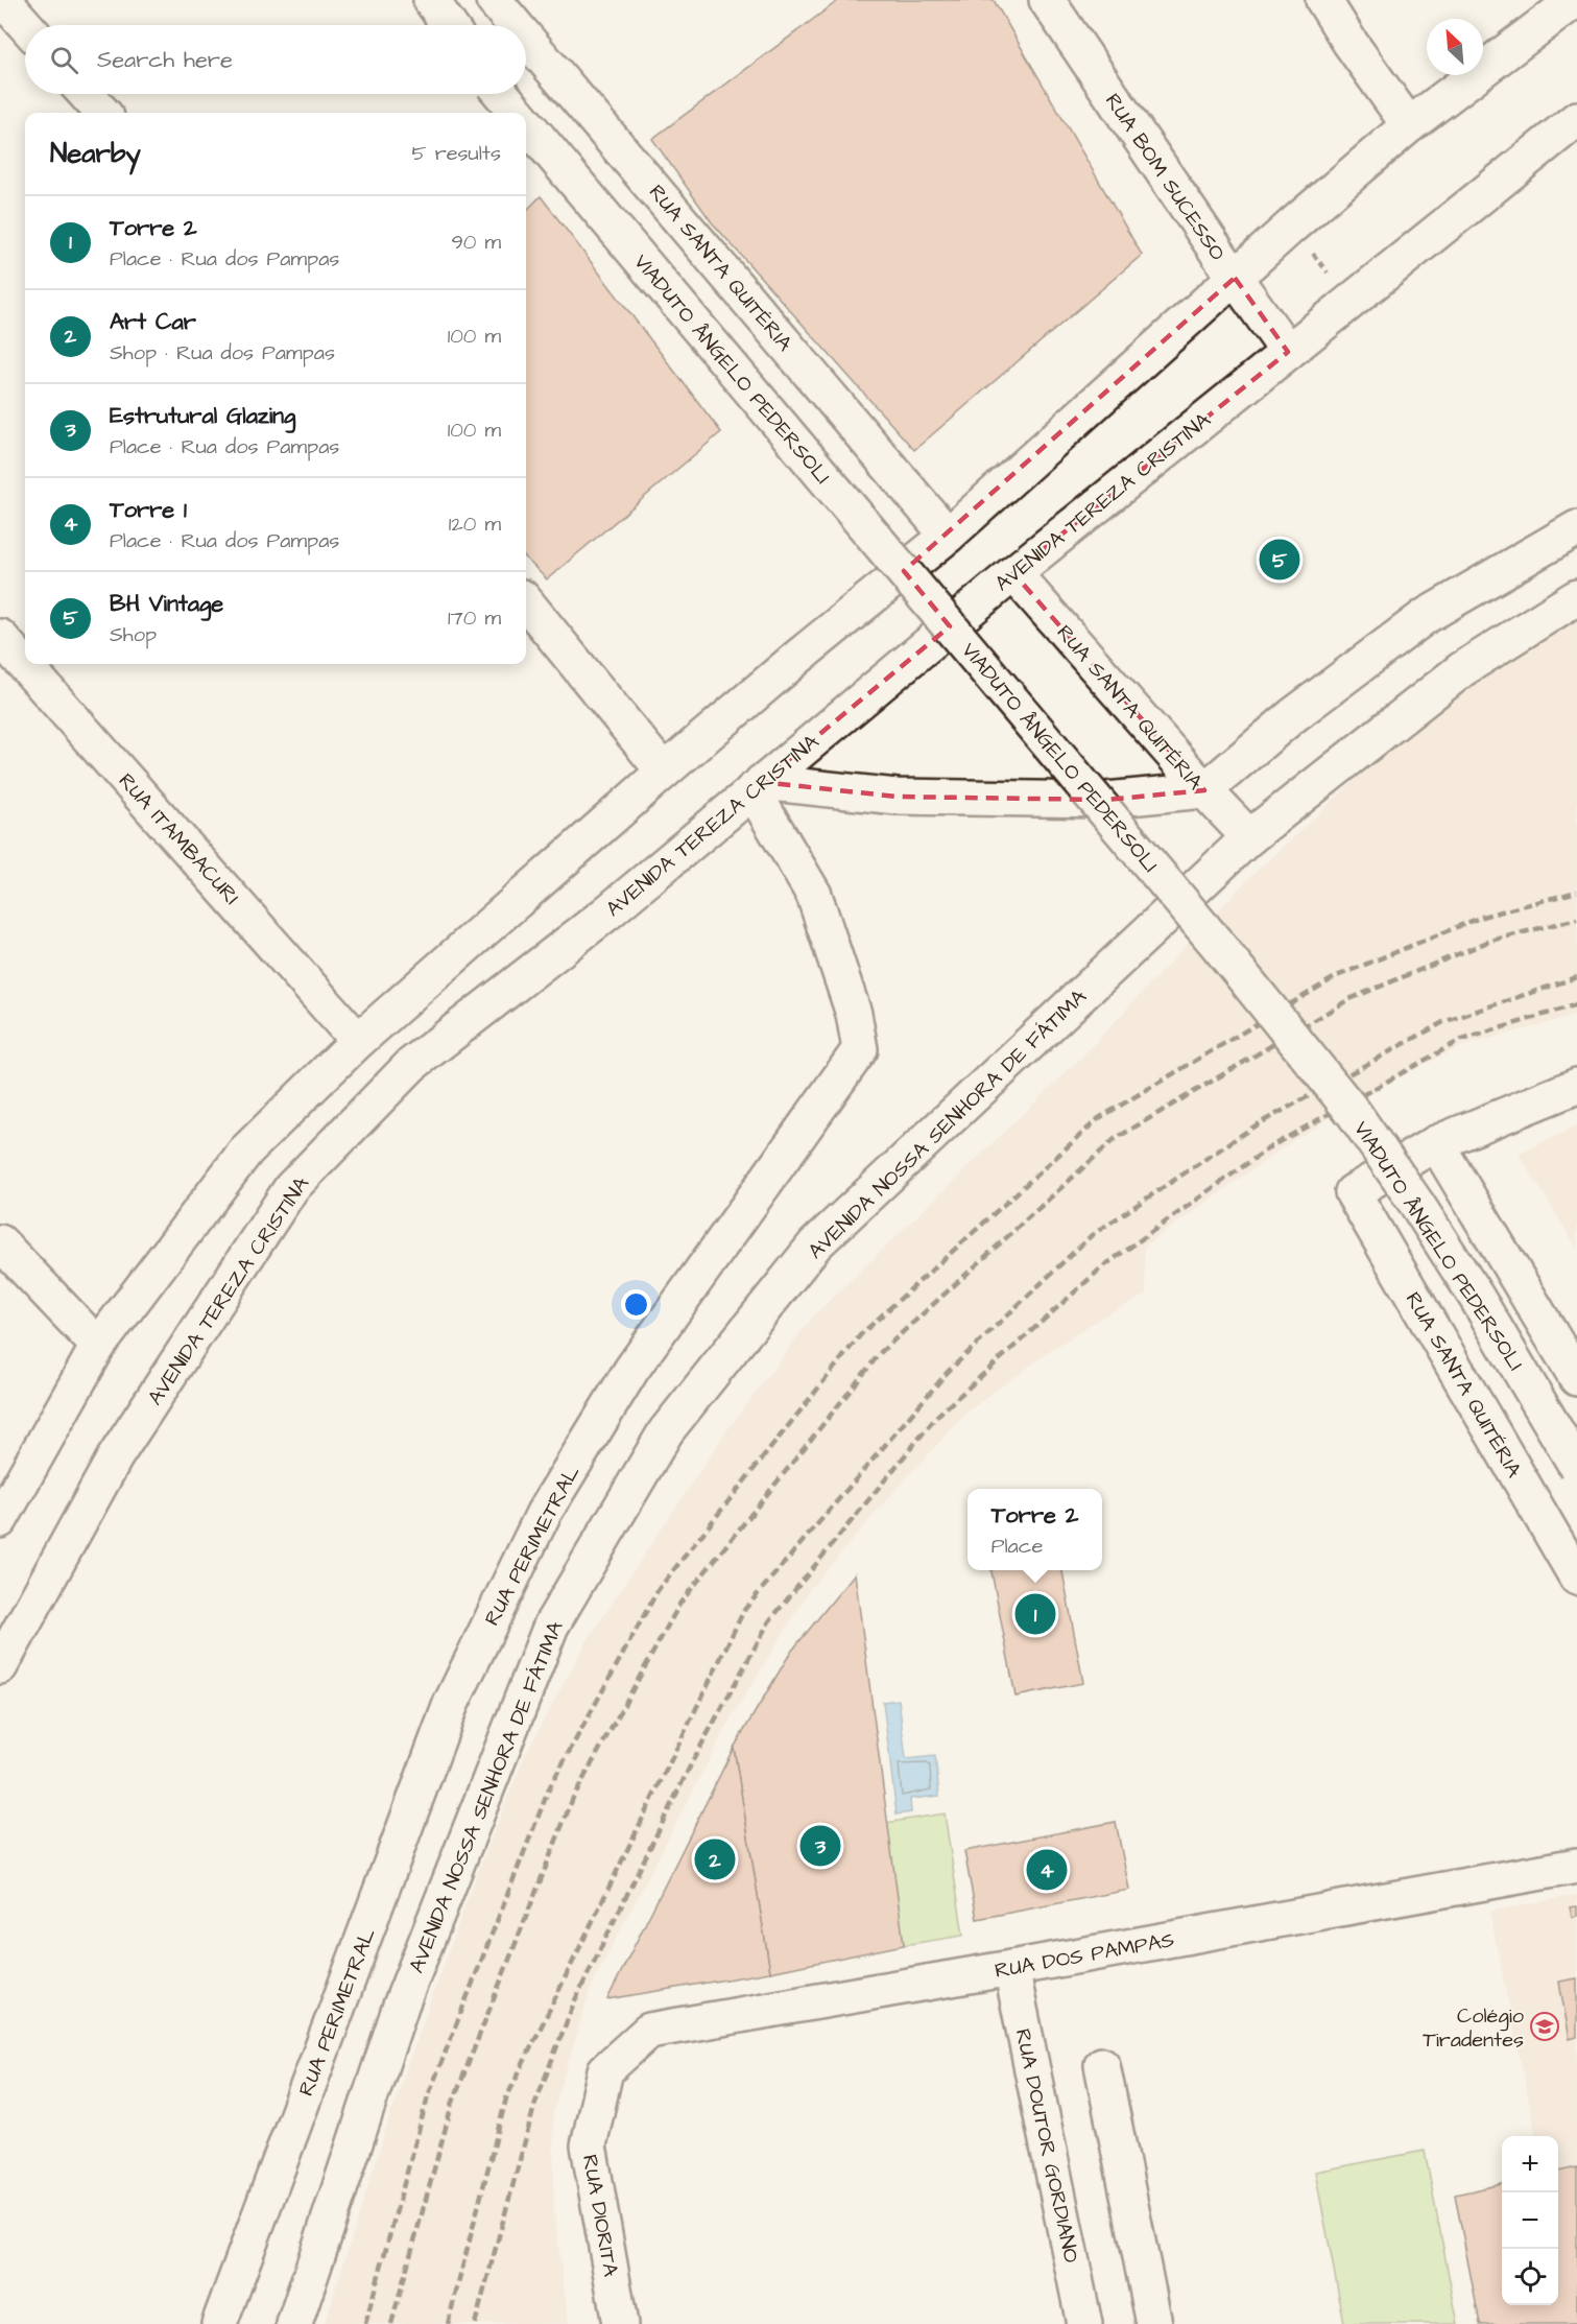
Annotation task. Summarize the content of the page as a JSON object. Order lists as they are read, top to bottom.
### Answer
{
  "streets": {
    "main road": [
      "RUA BOM SUCESSO",
      "RUA SANTA QUITÉRIA",
      "VIADUTO ÂNGELO PEDERSOLI",
      "AVENIDA TEREZA CRISTINA",
      "RUA ITAMBACURI",
      "AVENIDA NOSSA SENHORA DE FÁTIMA",
      "RUA PERIMETRAL",
      "RUA DOS PAMPAS",
      "RUA DOUTOR GORDIANO",
      "RUA DIORITA"
    ]
  },
  "crossings": [
    ["RUA BOM SUCESSO", "AVENIDA TEREZA CRISTINA"],
    ["RUA SANTA QUITÉRIA", "AVENIDA TEREZA CRISTINA"],
    ["RUA SANTA QUITÉRIA", "AVENIDA NOSSA SENHORA DE FÁTIMA"],
    ["AVENIDA TEREZA CRISTINA", "RUA PERIMETRAL"],
    ["RUA DOS PAMPAS", "RUA DOUTOR GORDIANO"],
    ["RUA DOS PAMPAS", "RUA DIORITA"]
  ],
  "places": {
    "school or university": ["Colégio Tiradentes"]
  },
  "north": "top left",
  "page": {
    "search": "Search here",
    "heading": ["Nearby", "5 results"],
    "list": [
      {
        "mark": "1",
        "name": "Torre 2",
        "note": "Place · Rua dos Pampas",
        "value": "90 m"
      },
      {
        "mark": "2",
        "name": "Art Car",
        "note": "Shop · Rua dos Pampas",
        "value": "100 m"
      },
      {
        "mark": "3",
        "name": "Estrutural Glazing",
        "note": "Place · Rua dos Pampas",
        "value": "100 m"
      },
      {
        "mark": "4",
        "name": "Torre 1",
        "note": "Place · Rua dos Pampas",
        "value": "120 m"
      },
      {
        "mark": "5",
        "name": "BH Vintage",
        "note": "Shop",
        "value": "170 m"
      }
    ],
    "pins": [
      "5",
      "1",
      "3",
      "2",
      "4"
    ],
    "popup": ["Torre 2", "Place"],
    "map_buttons": ["+", "−"]
  }
}
